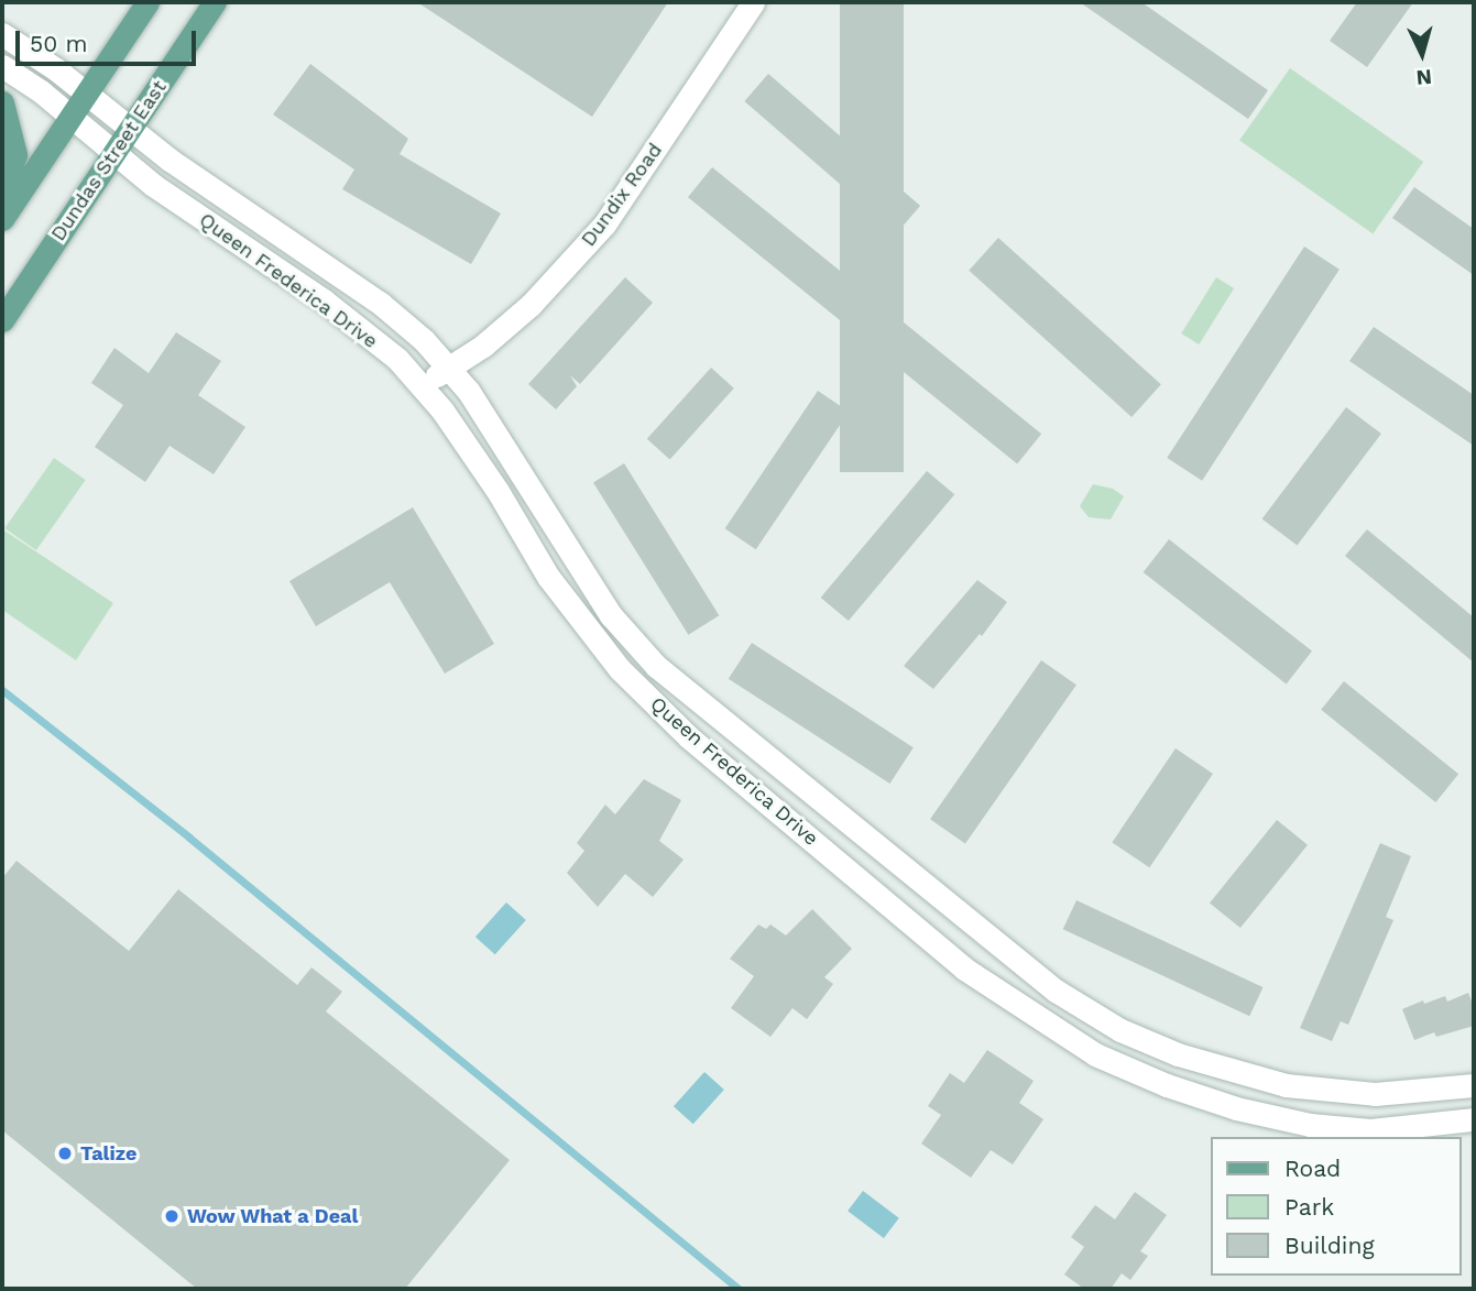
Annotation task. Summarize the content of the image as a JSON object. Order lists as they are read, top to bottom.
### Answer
{
  "streets": {
    "main road": ["Dundas Street East"],
    "street": ["Dundix Road", "Queen Frederica Drive"]
  },
  "crossings": [
    ["Dundas Street East", "Queen Frederica Drive"],
    ["Dundix Road", "Queen Frederica Drive"]
  ],
  "places": ["Talize", "Wow What a Deal"],
  "legend": ["Road", "Park", "Building"],
  "scale_bar": "50 m",
  "north": "bottom"
}
